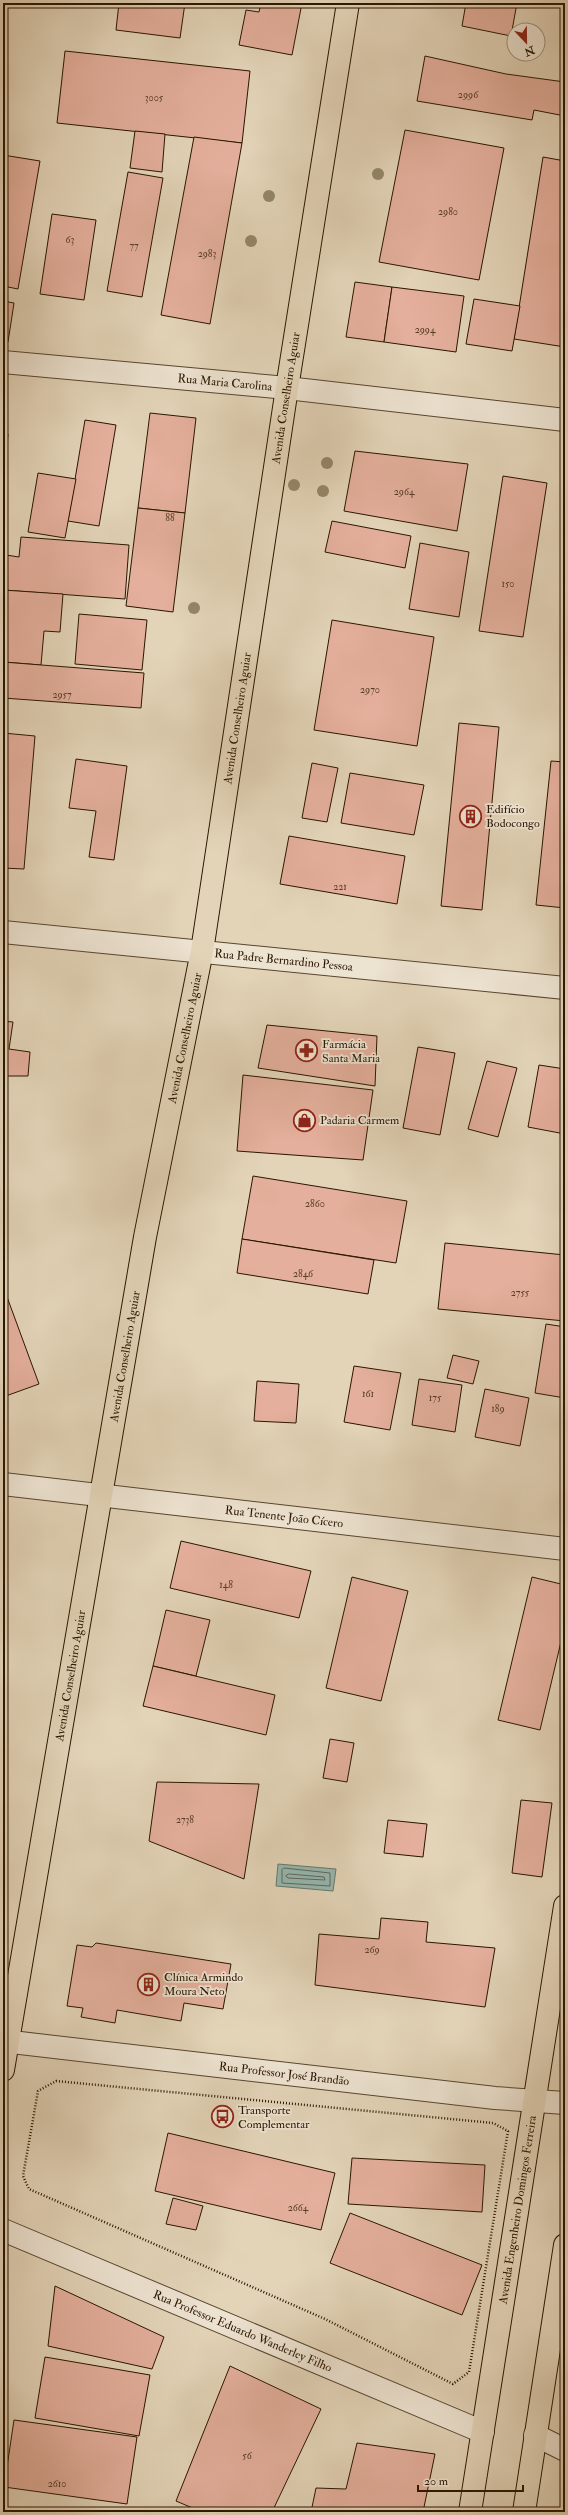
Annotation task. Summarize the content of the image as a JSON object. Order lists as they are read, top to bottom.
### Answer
{
  "streets": {
    "main road": ["Avenida Conselheiro Aguiar", "Avenida Engenheiro Domingos Ferreira"],
    "street": [
      "Rua Maria Carolina",
      "Rua Padre Bernardino Pessoa",
      "Rua Tenente João Cícero",
      "Rua Professor José Brandão",
      "Rua Professor Eduardo Wanderley Filho"
    ]
  },
  "crossings": [
    ["Rua Maria Carolina", "Avenida Conselheiro Aguiar"],
    ["Avenida Conselheiro Aguiar", "Rua Padre Bernardino Pessoa"],
    ["Avenida Conselheiro Aguiar", "Rua Tenente João Cícero"],
    ["Avenida Conselheiro Aguiar", "Rua Professor José Brandão"],
    ["Rua Professor José Brandão", "Avenida Engenheiro Domingos Ferreira"],
    ["Avenida Engenheiro Domingos Ferreira", "Rua Professor Eduardo Wanderley Filho"]
  ],
  "places": {
    "building": ["Edifício Bodocongo", "Clínica Armindo Moura Neto"],
    "pharmacy": ["Farmácia Santa Maria"],
    "shop": ["Padaria Carmem"],
    "bus stop": ["Transporte Complementar"]
  },
  "house_numbers": [
    "2996",
    "3005",
    "2980",
    "63",
    "77",
    "2983",
    "2994",
    "2964",
    "88",
    "150",
    "2970",
    "2957",
    "221",
    "2860",
    "2846",
    "2755",
    "161",
    "175",
    "189",
    "148",
    "2738",
    "269",
    "2664",
    "56",
    "2610"
  ],
  "scale_bar": "20 m",
  "north": "bottom"
}
